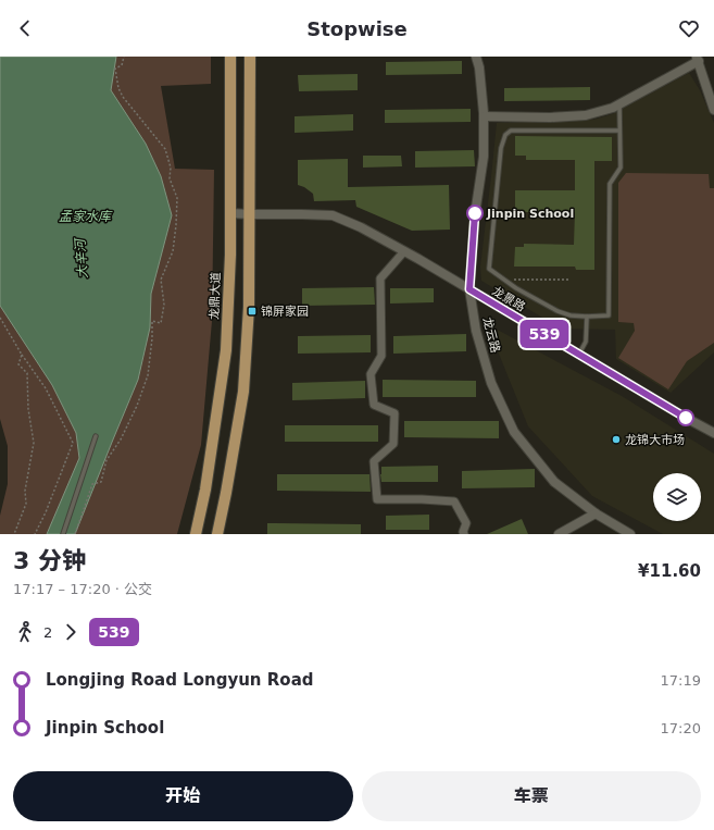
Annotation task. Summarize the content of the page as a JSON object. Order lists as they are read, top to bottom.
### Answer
{
  "streets": {
    "main road": ["龙鼎大道"],
    "street": ["龙景路", "龙云路"]
  },
  "crossings": [
    ["龙鼎大道", "龙景路"],
    ["龙景路", "龙云路"]
  ],
  "water": ["孟家水库", "大辛河"],
  "places": {
    "other": ["Jinpin School", "龙锦大市场"],
    "transit": ["锦屏家园"]
  },
  "lines": ["bus line 539"],
  "page": {
    "header": "Stopwise",
    "on_map": "539",
    "heading": ["3 分钟", "17:17 – 17:20 · 公交", "¥11.60"],
    "legs": ["2", "539"],
    "list": [
      {
        "name": "Longjing Road Longyun Road",
        "value": "17:19"
      },
      {
        "name": "Jinpin School",
        "value": "17:20"
      }
    ],
    "buttons": ["开始", "车票"]
  }
}
